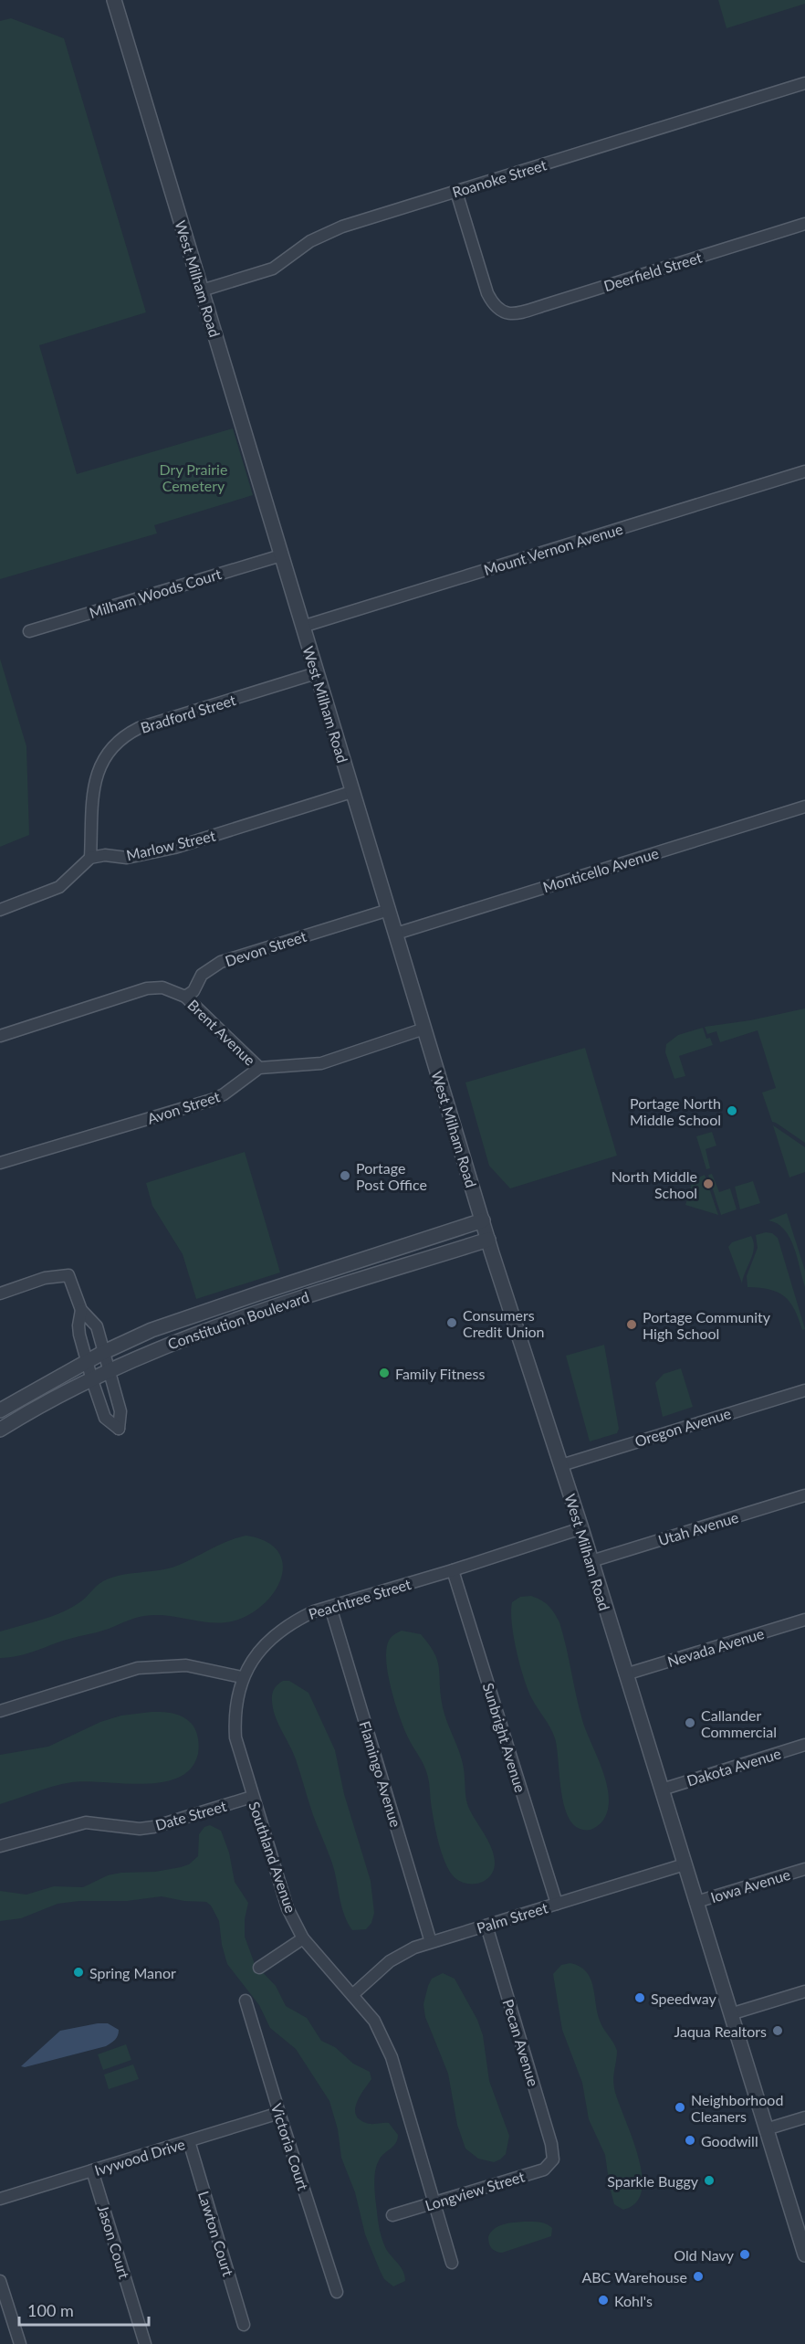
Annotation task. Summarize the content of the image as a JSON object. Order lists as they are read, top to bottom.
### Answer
{
  "streets": {
    "street": [
      "Roanoke Street",
      "Deerfield Street",
      "West Milham Road",
      "Mount Vernon Avenue",
      "Milham Woods Court",
      "Bradford Street",
      "Marlow Street",
      "Monticello Avenue",
      "Devon Street",
      "Brent Avenue",
      "Avon Street",
      "Constitution Boulevard",
      "Oregon Avenue",
      "Utah Avenue",
      "Peachtree Street",
      "Nevada Avenue",
      "Sunbright Avenue",
      "Dakota Avenue",
      "Flamingo Avenue",
      "Date Street",
      "Southland Avenue",
      "Iowa Avenue",
      "Palm Street",
      "Pecan Avenue",
      "Victoria Court",
      "Ivywood Drive",
      "Longview Street",
      "Lawton Court",
      "Jason Court"
    ]
  },
  "crossings": [
    ["Roanoke Street", "Deerfield Street"],
    ["Roanoke Street", "West Milham Road"],
    ["West Milham Road", "Mount Vernon Avenue"],
    ["West Milham Road", "Milham Woods Court"],
    ["West Milham Road", "Bradford Street"],
    ["West Milham Road", "Marlow Street"],
    ["West Milham Road", "Monticello Avenue"],
    ["West Milham Road", "Devon Street"],
    ["West Milham Road", "Constitution Boulevard"],
    ["West Milham Road", "Oregon Avenue"],
    ["West Milham Road", "Utah Avenue"],
    ["West Milham Road", "Peachtree Street"],
    ["West Milham Road", "Nevada Avenue"],
    ["West Milham Road", "Dakota Avenue"],
    ["West Milham Road", "Iowa Avenue"],
    ["West Milham Road", "Palm Street"],
    ["Bradford Street", "Marlow Street"],
    ["Devon Street", "Brent Avenue"],
    ["Brent Avenue", "Avon Street"],
    ["Peachtree Street", "Sunbright Avenue"],
    ["Peachtree Street", "Flamingo Avenue"],
    ["Peachtree Street", "Southland Avenue"],
    ["Sunbright Avenue", "Palm Street"],
    ["Flamingo Avenue", "Palm Street"],
    ["Date Street", "Southland Avenue"],
    ["Southland Avenue", "Palm Street"],
    ["Southland Avenue", "Longview Street"],
    ["Palm Street", "Pecan Avenue"],
    ["Pecan Avenue", "Longview Street"],
    ["Victoria Court", "Ivywood Drive"],
    ["Ivywood Drive", "Lawton Court"],
    ["Ivywood Drive", "Jason Court"]
  ],
  "parks": ["Dry Prairie Cemetery"],
  "places": [
    "Portage North Middle School",
    "Portage Post Office",
    "North Middle School",
    "Consumers Credit Union",
    "Portage Community High School",
    "Family Fitness",
    "Callander Commercial",
    "Spring Manor",
    "Speedway",
    "Jaqua Realtors",
    "Neighborhood Cleaners",
    "Goodwill",
    "Sparkle Buggy",
    "Old Navy",
    "ABC Warehouse",
    "Kohl's"
  ],
  "scale_bar": "100 m"
}
